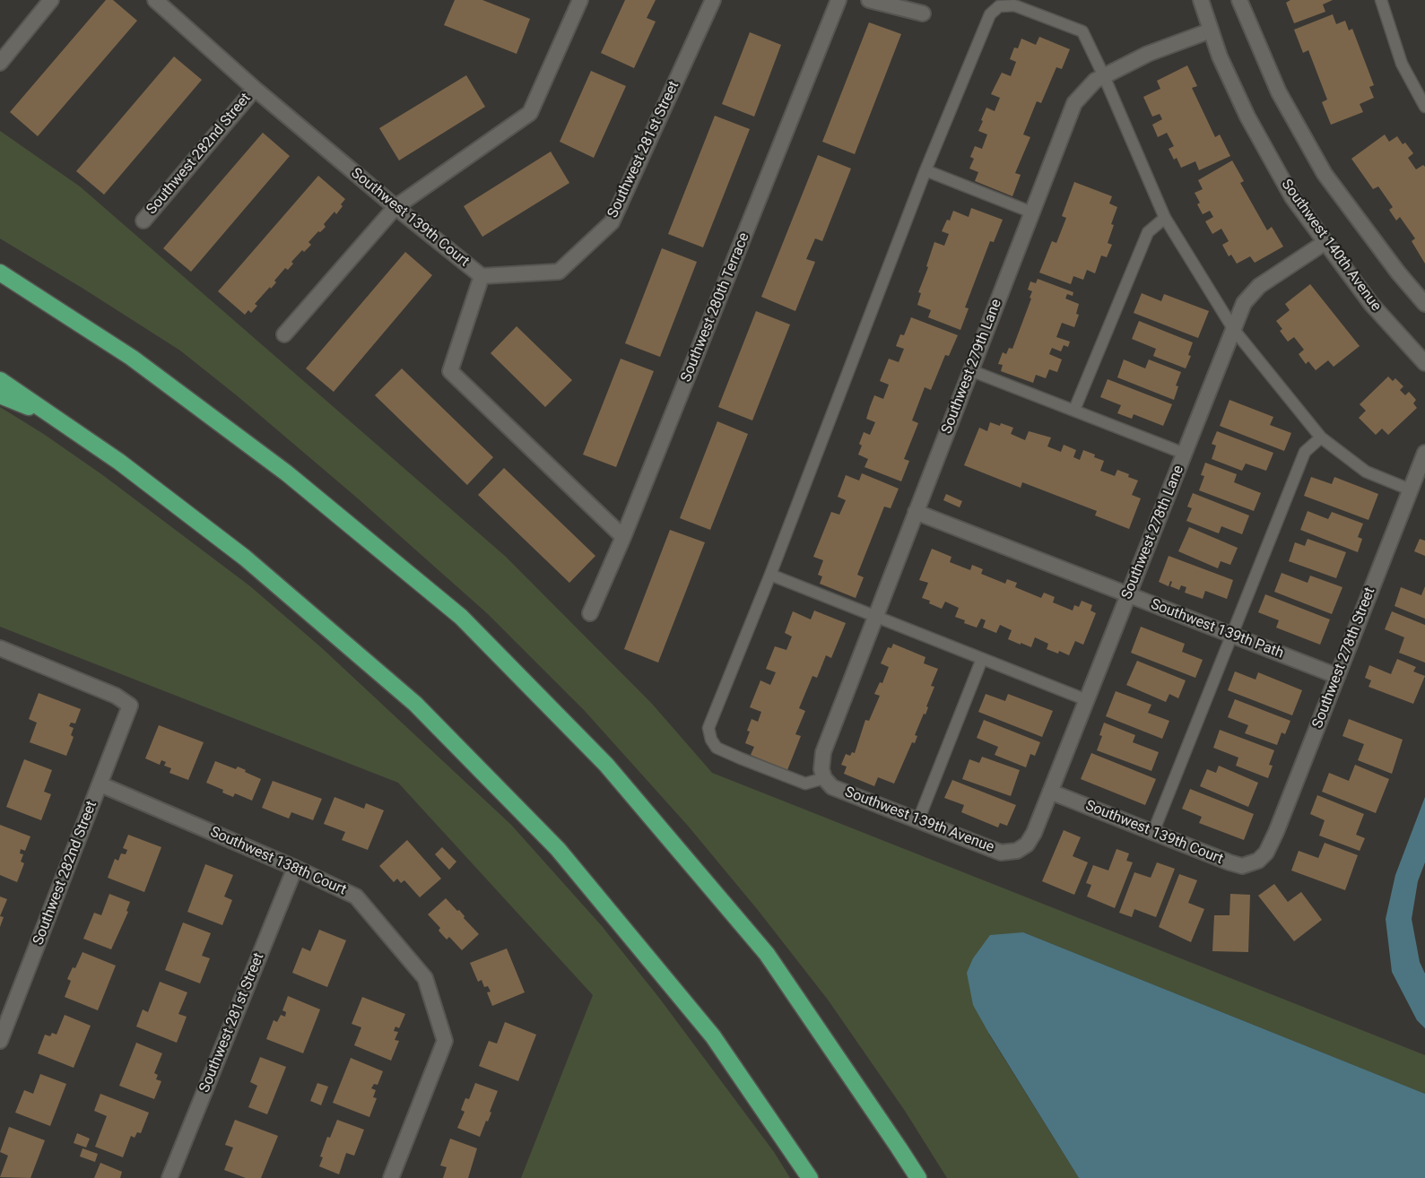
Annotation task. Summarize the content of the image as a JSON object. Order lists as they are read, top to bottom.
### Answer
{
  "streets": {
    "street": [
      "Southwest 281st Street",
      "Southwest 282nd Street",
      "Southwest 139th Court",
      "Southwest 140th Avenue",
      "Southwest 280th Terrace",
      "Southwest 279th Lane",
      "Southwest 278th Lane",
      "Southwest 139th Path",
      "Southwest 278th Street",
      "Southwest 139th Avenue",
      "Southwest 138th Court"
    ]
  },
  "crossings": [
    ["Southwest 281st Street", "Southwest 139th Court"],
    ["Southwest 281st Street", "Southwest 138th Court"],
    ["Southwest 282nd Street", "Southwest 139th Court"],
    ["Southwest 282nd Street", "Southwest 138th Court"],
    ["Southwest 139th Court", "Southwest 280th Terrace"],
    ["Southwest 139th Court", "Southwest 278th Lane"],
    ["Southwest 139th Court", "Southwest 278th Street"],
    ["Southwest 140th Avenue", "Southwest 279th Lane"],
    ["Southwest 140th Avenue", "Southwest 278th Lane"],
    ["Southwest 279th Lane", "Southwest 139th Path"],
    ["Southwest 279th Lane", "Southwest 139th Avenue"],
    ["Southwest 278th Lane", "Southwest 139th Path"],
    ["Southwest 278th Lane", "Southwest 139th Avenue"],
    ["Southwest 139th Path", "Southwest 278th Street"]
  ]
}
